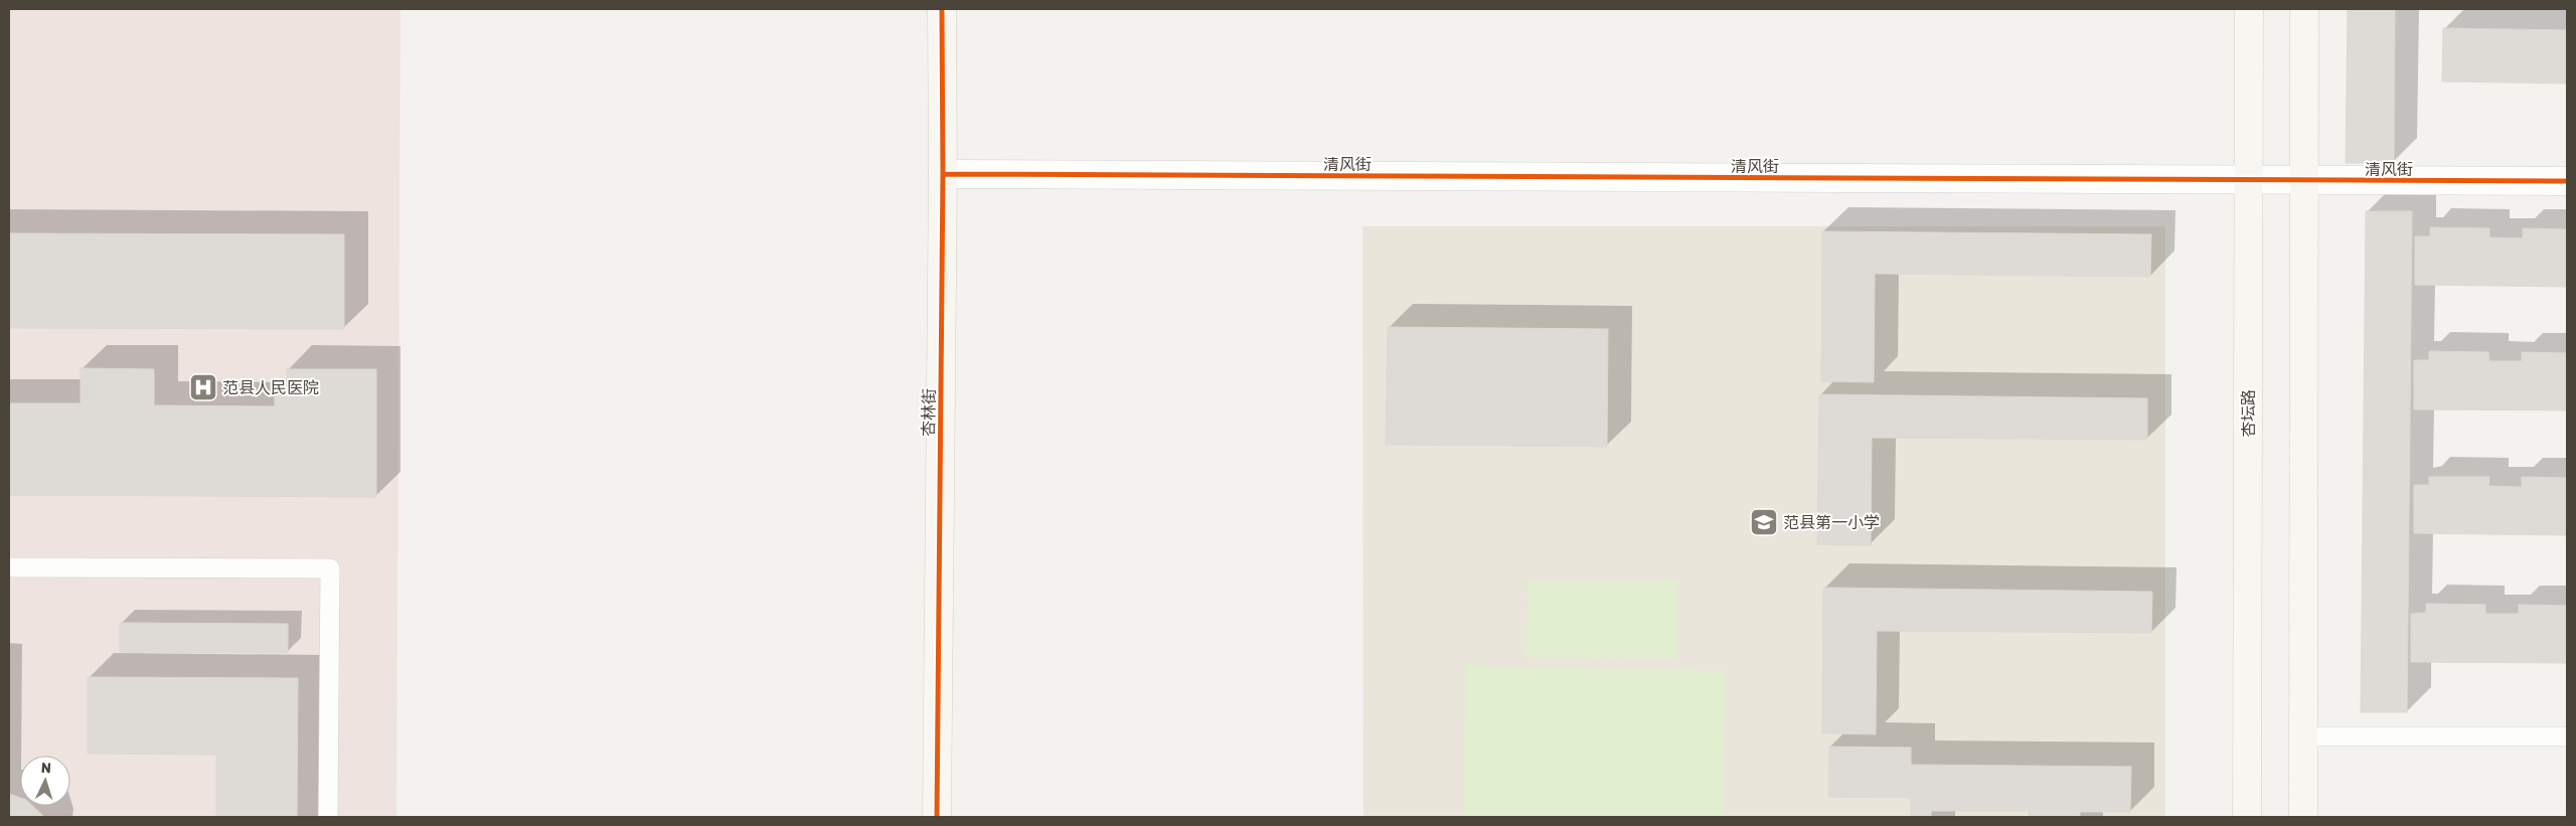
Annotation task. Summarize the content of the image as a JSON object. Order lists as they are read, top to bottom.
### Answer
{
  "streets": {
    "street": ["清风街", "杏林街", "杏坛路"]
  },
  "crossings": [
    ["清风街", "杏林街"],
    ["清风街", "杏坛路"]
  ],
  "places": {
    "hospital": ["范县人民医院"],
    "school or university": ["范县第一小学"]
  },
  "north": "top"
}
